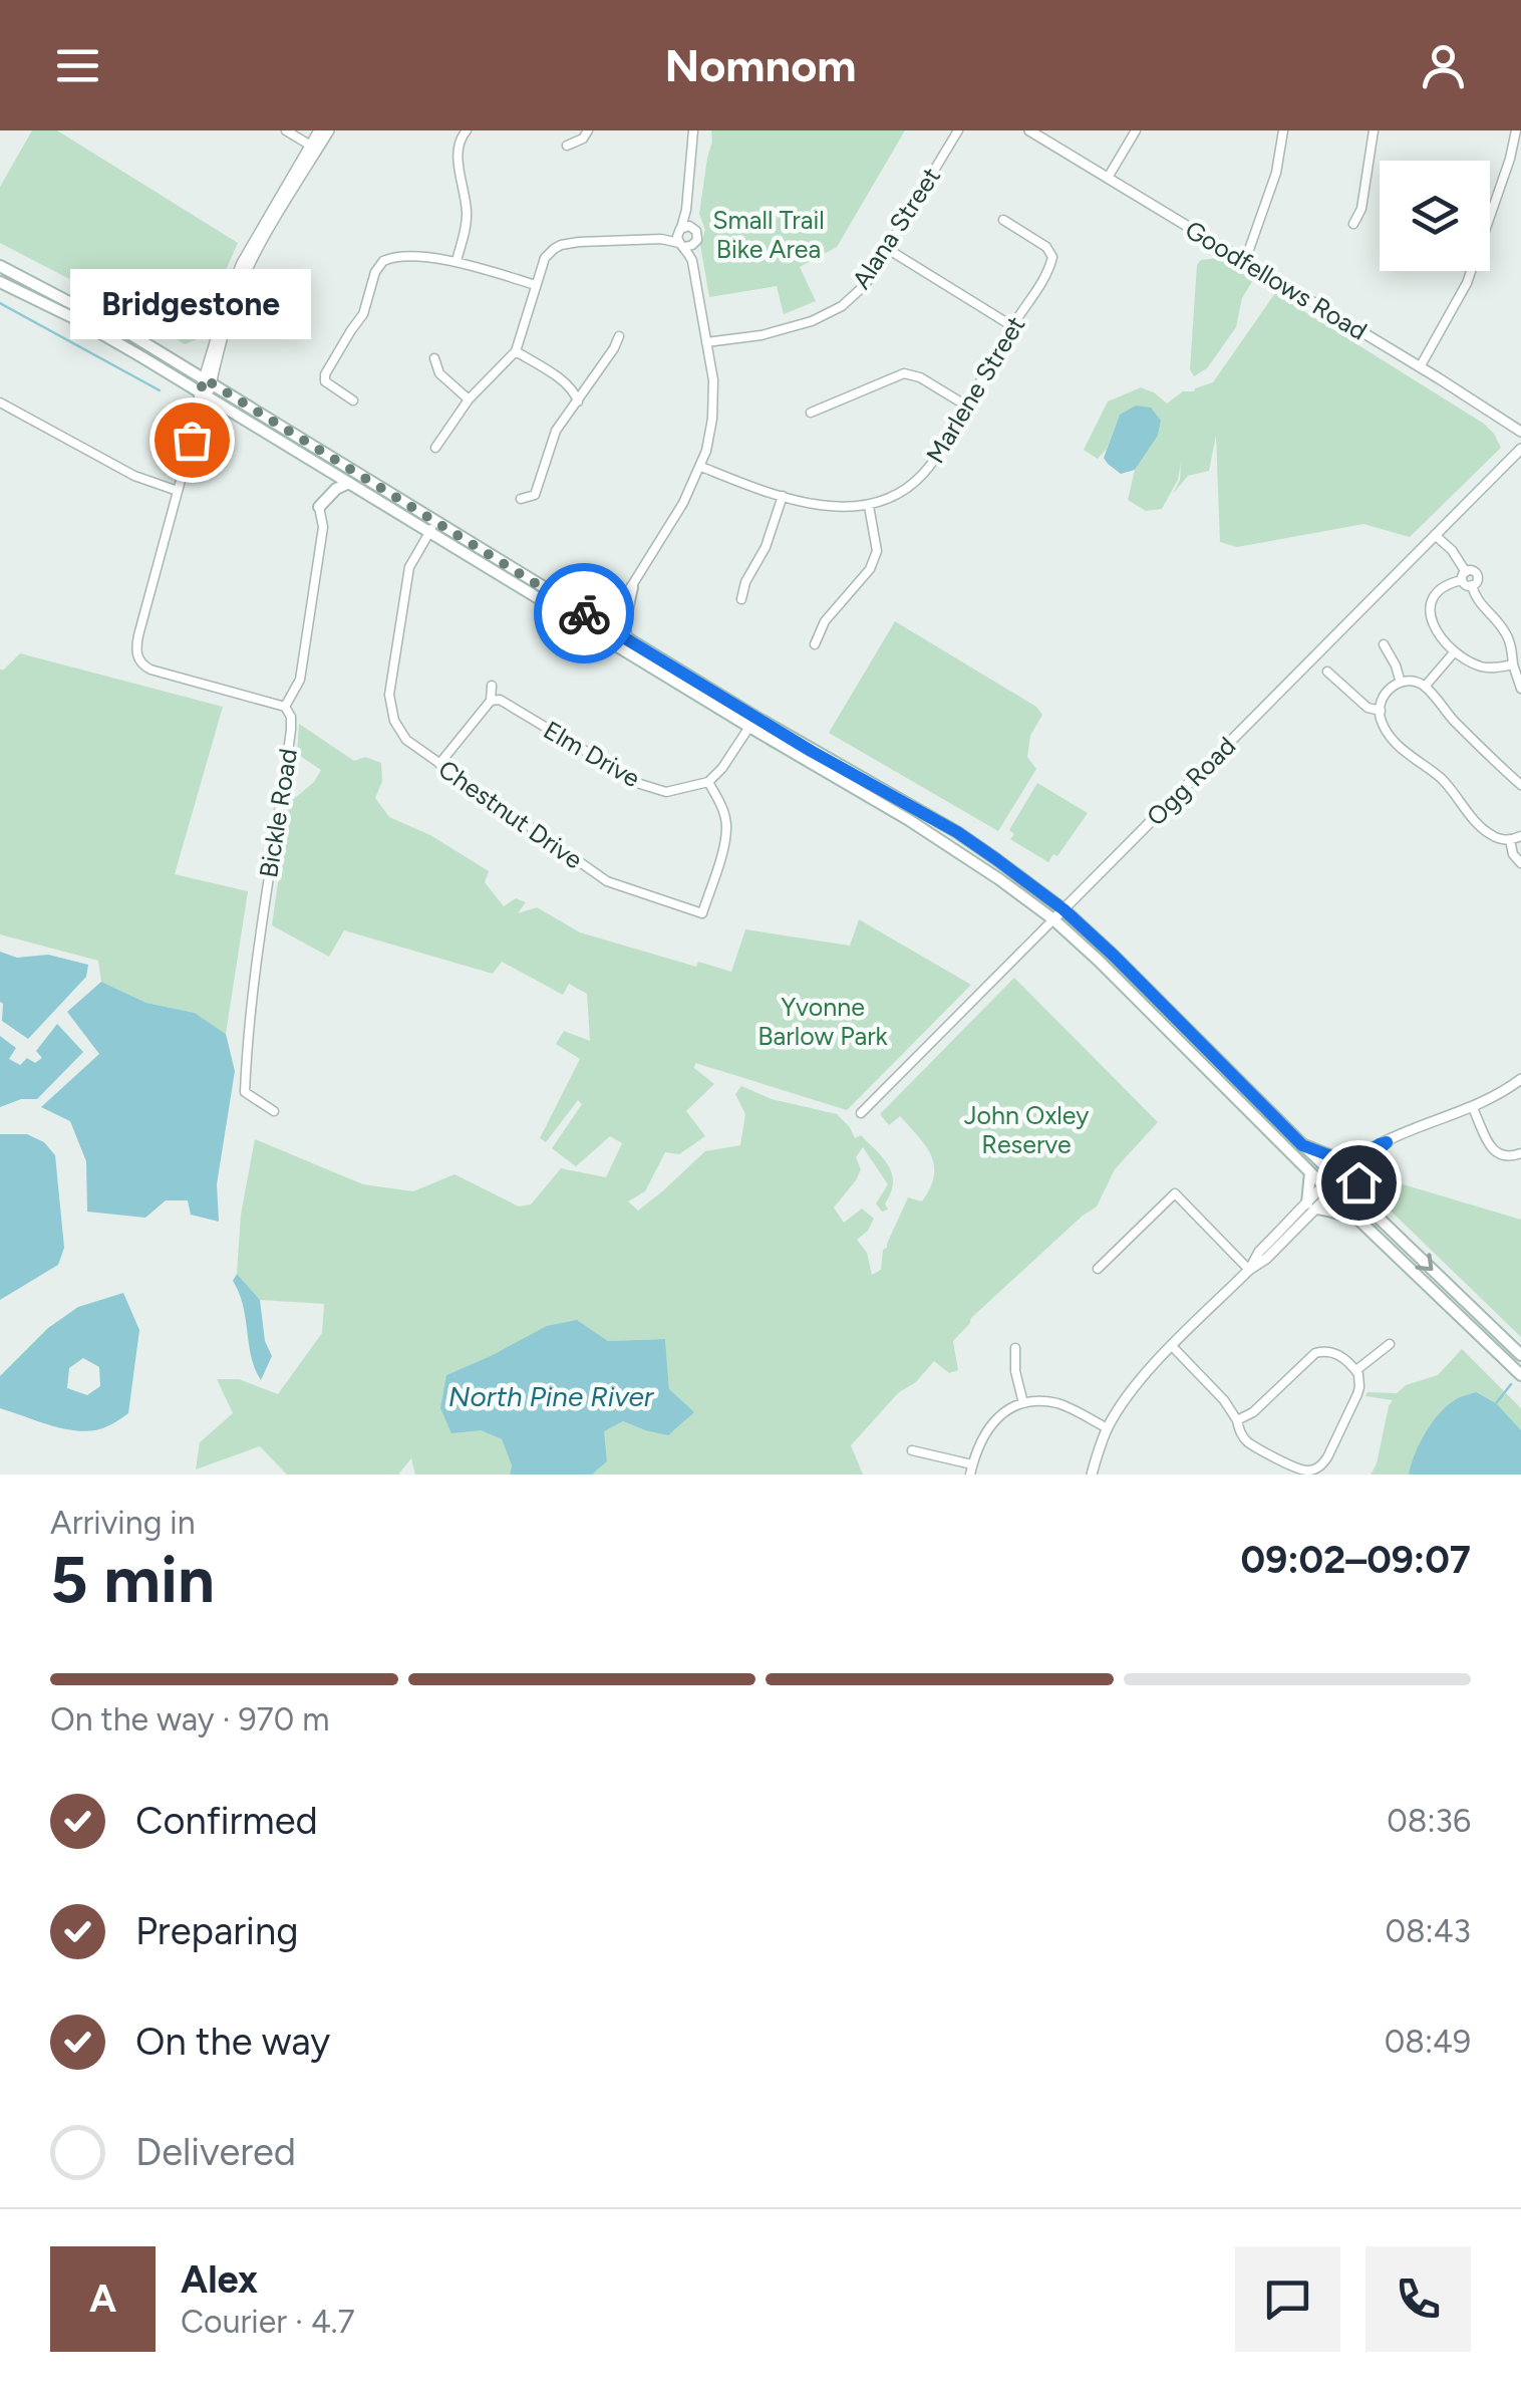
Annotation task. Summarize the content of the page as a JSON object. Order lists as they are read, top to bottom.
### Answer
{
  "streets": {
    "street": [
      "Alana Street",
      "Goodfellows Road",
      "Marlene Street",
      "Elm Drive",
      "Ogg Road",
      "Bickle Road",
      "Chestnut Drive"
    ]
  },
  "crossings": [
    ["Elm Drive", "Chestnut Drive"]
  ],
  "water": ["North Pine River"],
  "parks": ["Small Trail Bike Area", "Yvonne Barlow Park", "John Oxley Reserve"],
  "places": ["Bridgestone"],
  "page": {
    "header": "Nomnom",
    "bubble": "Bridgestone",
    "heading": ["5 min", "Arriving in", "09:02–09:07"],
    "panel": ["Alex", "Courier · 4.7"],
    "bar": "On the way · 970 m",
    "list": [
      ["Confirmed", "08:36"],
      ["Preparing", "08:43"],
      ["On the way", "08:49"],
      "Delivered"
    ],
    "round": "A"
  }
}
